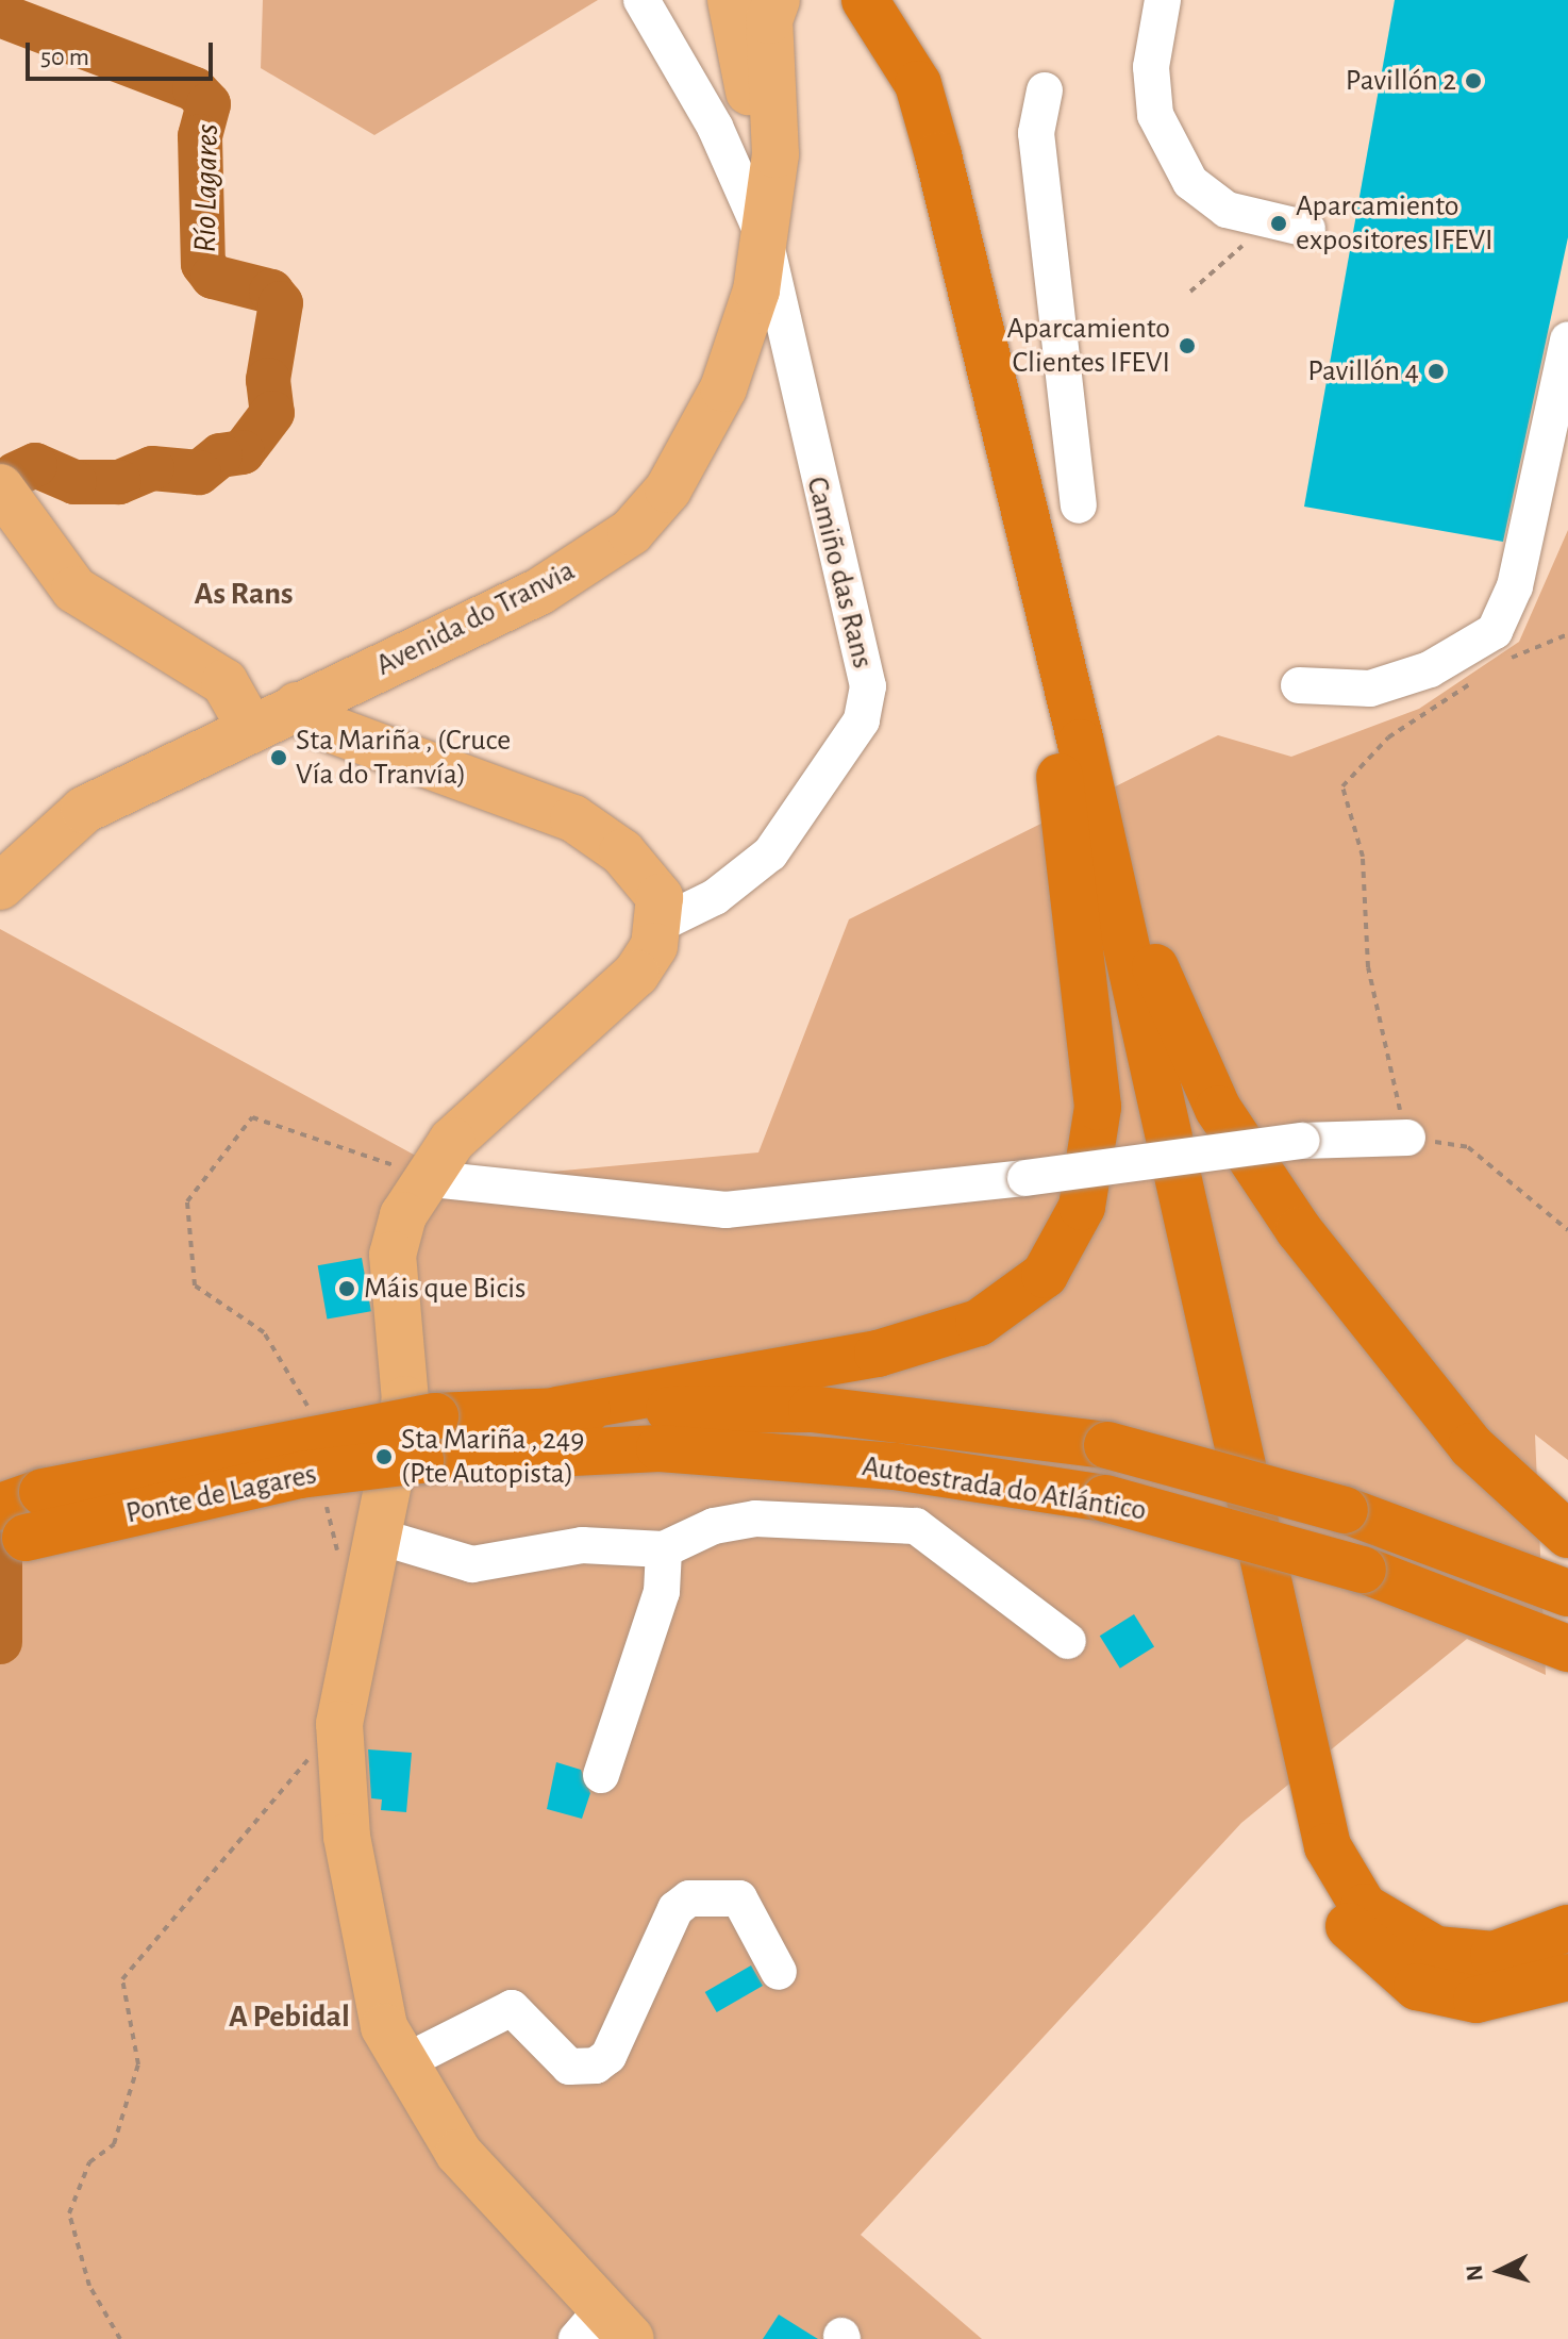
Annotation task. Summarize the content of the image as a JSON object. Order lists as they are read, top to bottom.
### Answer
{
  "streets": {
    "highway": ["Autoestrada do Atlántico", "Ponte de Lagares"],
    "main road": ["Avenida do Tranvia"],
    "street": ["Camiño das Rans"]
  },
  "crossings": [
    ["Camiño das Rans", "Avenida do Tranvia"],
    ["Autoestrada do Atlántico", "Ponte de Lagares"]
  ],
  "districts": ["As Rans", "A Pebidal"],
  "water": ["Río Lagares"],
  "places": [
    "Pavillón 2",
    "Aparcamiento expositores IFEVI",
    "Aparcamiento Clientes IFEVI",
    "Pavillón 4",
    "Sta Mariña , (Cruce Vía do Tranvía)",
    "Máis que Bicis",
    "Sta Mariña , 249 (Pte Autopista)"
  ],
  "scale_bar": "50 m",
  "north": "left"
}
